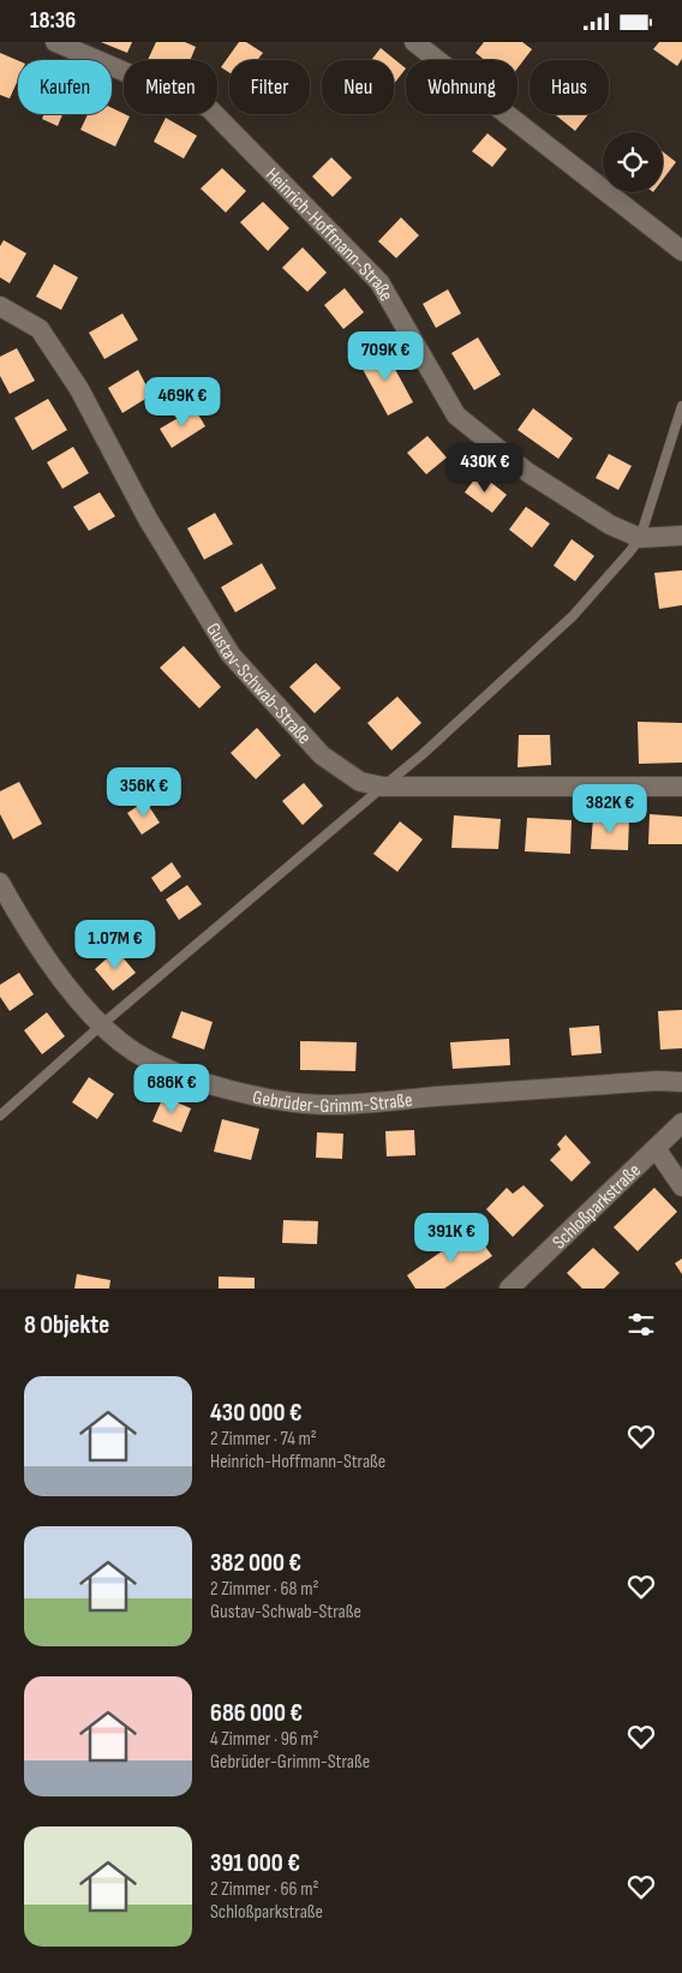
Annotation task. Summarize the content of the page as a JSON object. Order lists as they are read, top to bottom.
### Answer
{
  "streets": {
    "street": [
      "Heinrich-Hoffmann-Straße",
      "Gustav-Schwab-Straße",
      "Gebrüder-Grimm-Straße",
      "Schloßparkstraße"
    ]
  },
  "page": {
    "status": "18:36",
    "chip": [
      "Kaufen",
      "Mieten",
      "Filter",
      "Neu",
      "Wohnung",
      "Haus"
    ],
    "price": [
      "709K €",
      "469K €",
      "430K €",
      "356K €",
      "382K €",
      "1.07M €",
      "686K €",
      "391K €"
    ],
    "heading": "8 Objekte",
    "list": [
      {
        "name": "430 000 €",
        "note": "2 Zimmer · 74 m² · Heinrich-Hoffmann-Straße"
      },
      {
        "name": "382 000 €",
        "note": "2 Zimmer · 68 m² · Gustav-Schwab-Straße"
      },
      {
        "name": "686 000 €",
        "note": "4 Zimmer · 96 m² · Gebrüder-Grimm-Straße"
      },
      {
        "name": "391 000 €",
        "note": "2 Zimmer · 66 m² · Schloßparkstraße"
      }
    ]
  }
}
